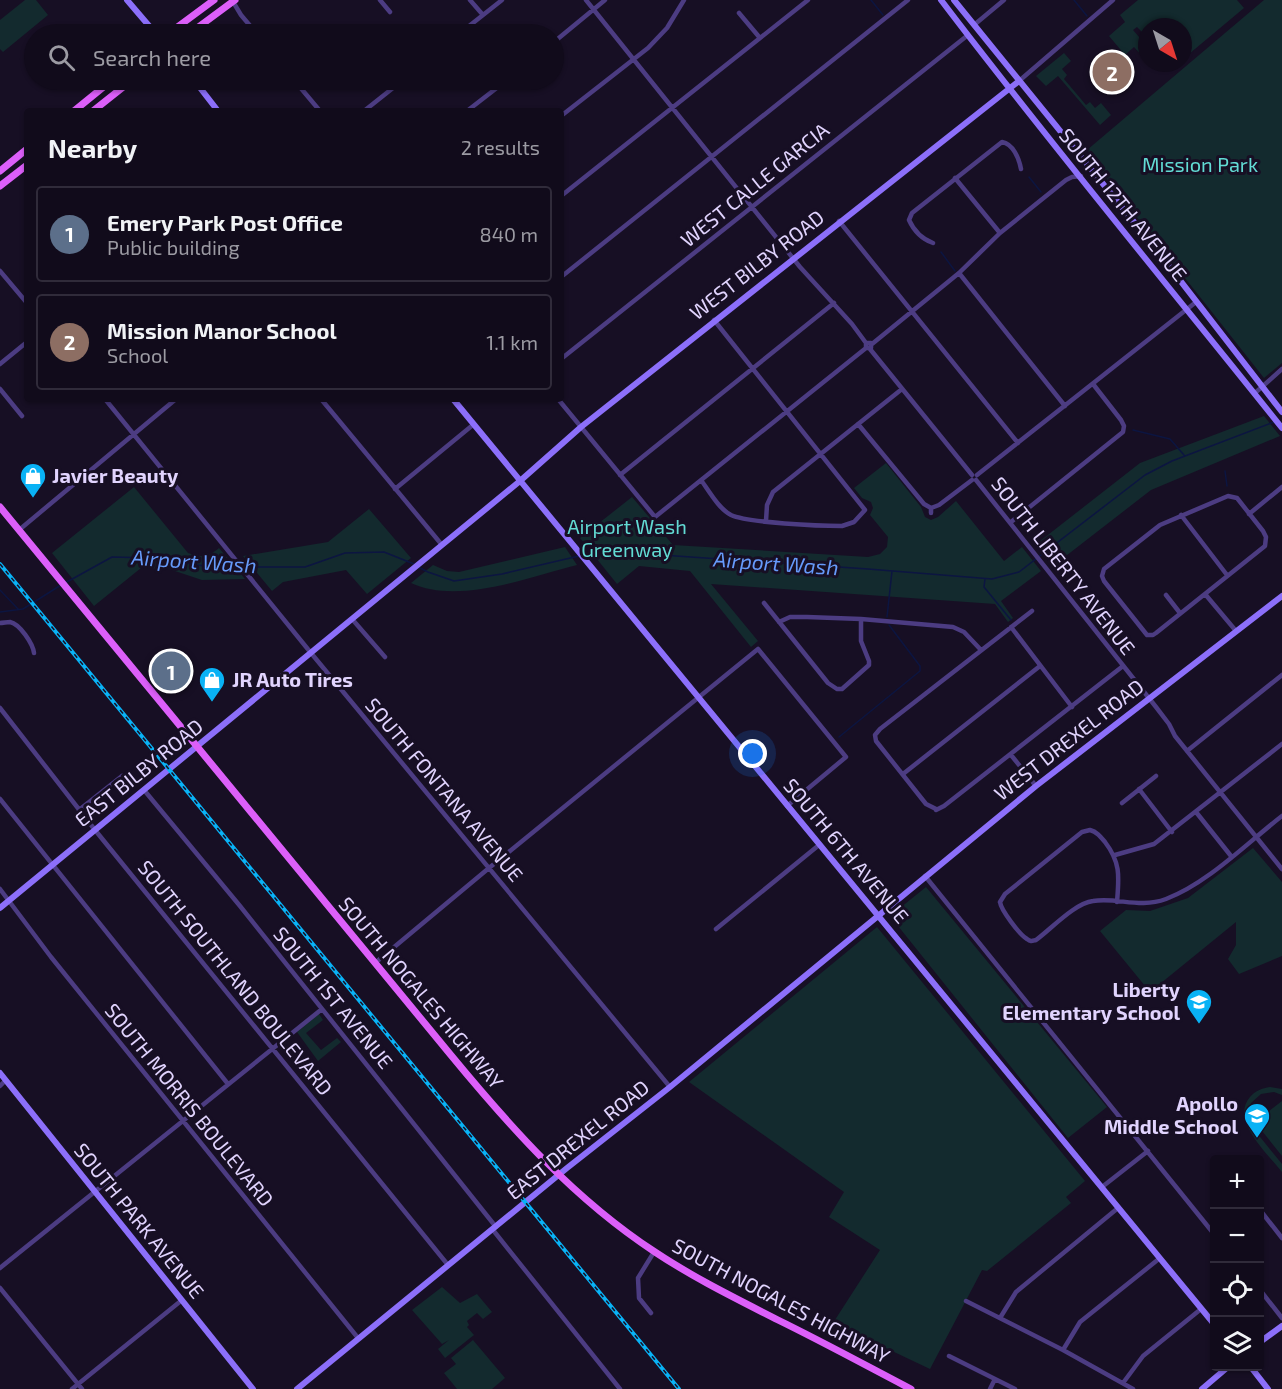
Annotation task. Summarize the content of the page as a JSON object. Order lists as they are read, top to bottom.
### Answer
{
  "streets": {
    "main road": ["SOUTH NOGALES HIGHWAY"],
    "street": [
      "WEST CALLE GARCIA",
      "SOUTH 12TH AVENUE",
      "WEST BILBY ROAD",
      "SOUTH LIBERTY AVENUE",
      "WEST DREXEL ROAD",
      "EAST BILBY ROAD",
      "SOUTH FONTANA AVENUE",
      "SOUTH 6TH AVENUE",
      "SOUTH SOUTHLAND BOULEVARD",
      "SOUTH 1ST AVENUE",
      "SOUTH MORRIS BOULEVARD",
      "EAST DREXEL ROAD",
      "SOUTH PARK AVENUE"
    ]
  },
  "crossings": [
    ["WEST CALLE GARCIA", "SOUTH 12TH AVENUE"],
    ["WEST CALLE GARCIA", "SOUTH LIBERTY AVENUE"],
    ["SOUTH 12TH AVENUE", "WEST BILBY ROAD"],
    ["WEST BILBY ROAD", "SOUTH LIBERTY AVENUE"],
    ["WEST BILBY ROAD", "EAST BILBY ROAD"],
    ["WEST BILBY ROAD", "SOUTH 6TH AVENUE"],
    ["SOUTH LIBERTY AVENUE", "WEST DREXEL ROAD"],
    ["WEST DREXEL ROAD", "SOUTH 6TH AVENUE"],
    ["WEST DREXEL ROAD", "EAST DREXEL ROAD"],
    ["EAST BILBY ROAD", "SOUTH FONTANA AVENUE"],
    ["EAST BILBY ROAD", "SOUTH 6TH AVENUE"],
    ["EAST BILBY ROAD", "SOUTH SOUTHLAND BOULEVARD"],
    ["EAST BILBY ROAD", "SOUTH NOGALES HIGHWAY"],
    ["EAST BILBY ROAD", "SOUTH 1ST AVENUE"],
    ["EAST BILBY ROAD", "SOUTH MORRIS BOULEVARD"],
    ["SOUTH FONTANA AVENUE", "EAST DREXEL ROAD"],
    ["SOUTH 6TH AVENUE", "EAST DREXEL ROAD"],
    ["SOUTH SOUTHLAND BOULEVARD", "EAST DREXEL ROAD"],
    ["SOUTH NOGALES HIGHWAY", "EAST DREXEL ROAD"],
    ["SOUTH 1ST AVENUE", "EAST DREXEL ROAD"],
    ["SOUTH MORRIS BOULEVARD", "EAST DREXEL ROAD"]
  ],
  "water": ["Airport Wash"],
  "parks": ["Mission Park", "Airport Wash Greenway"],
  "places": {
    "shop": ["Javier Beauty", "JR Auto Tires"],
    "school or university": ["Liberty Elementary School", "Apollo Middle School"]
  },
  "north": "bottom right",
  "page": {
    "search": "Search here",
    "pins": ["2", "1"],
    "heading": ["Nearby", "2 results"],
    "list": [
      {
        "mark": "1",
        "name": "Emery Park Post Office",
        "note": "Public building",
        "value": "840 m"
      },
      {
        "mark": "2",
        "name": "Mission Manor School",
        "note": "School",
        "value": "1.1 km"
      }
    ],
    "map_buttons": ["+", "−"]
  }
}
